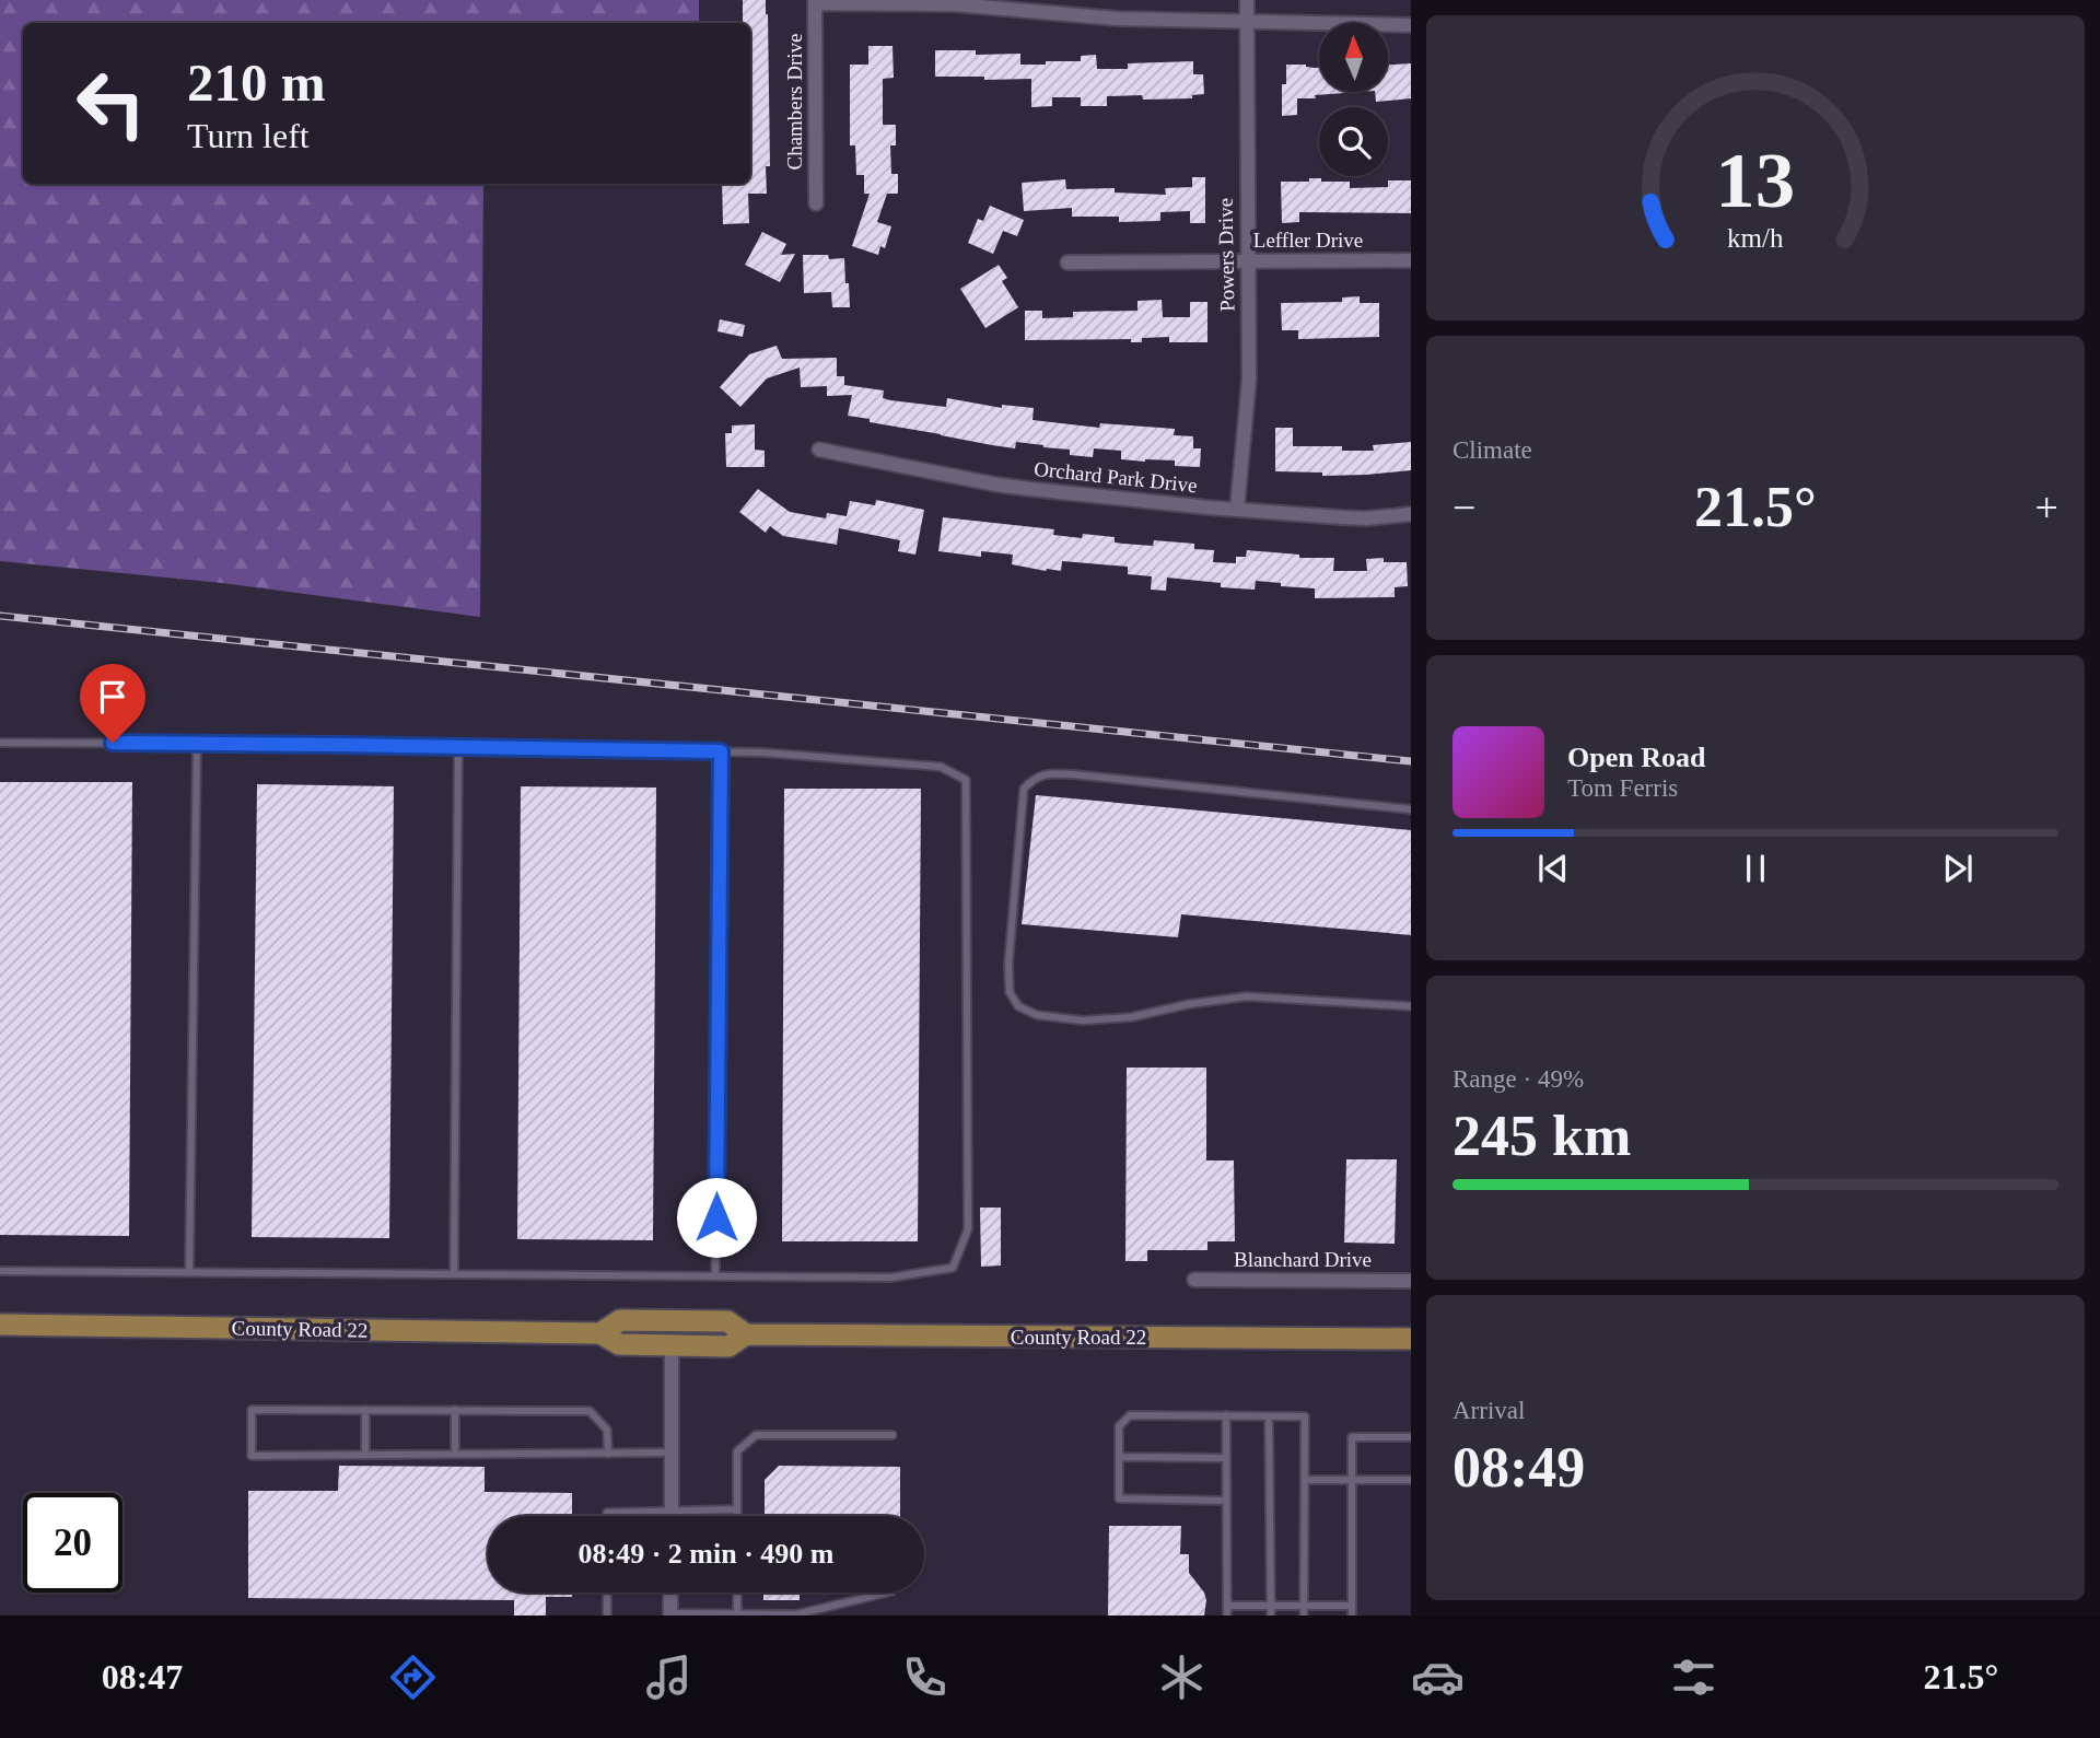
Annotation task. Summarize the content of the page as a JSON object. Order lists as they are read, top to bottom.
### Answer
{
  "streets": {
    "main road": ["County Road 22"],
    "street": [
      "Chambers Drive",
      "Leffler Drive",
      "Powers Drive",
      "Orchard Park Drive",
      "Blanchard Drive"
    ]
  },
  "crossings": [
    ["Leffler Drive", "Powers Drive"],
    ["Powers Drive", "Orchard Park Drive"]
  ],
  "north": "top",
  "page": {
    "turn": ["210 m", "Turn left"],
    "tile": [
      "Climate",
      ["Range · 49%", "245 km"],
      ["Arrival", "08:49"]
    ],
    "heat": ["−", "21.5°", "+"],
    "song": ["Open Road", "Tom Ferris"],
    "limit": "20",
    "trip": "08:49 · 2 min · 490 m",
    "tabs": ["08:47", "21.5°"],
    "gauge": ["13", "km/h"]
  }
}
